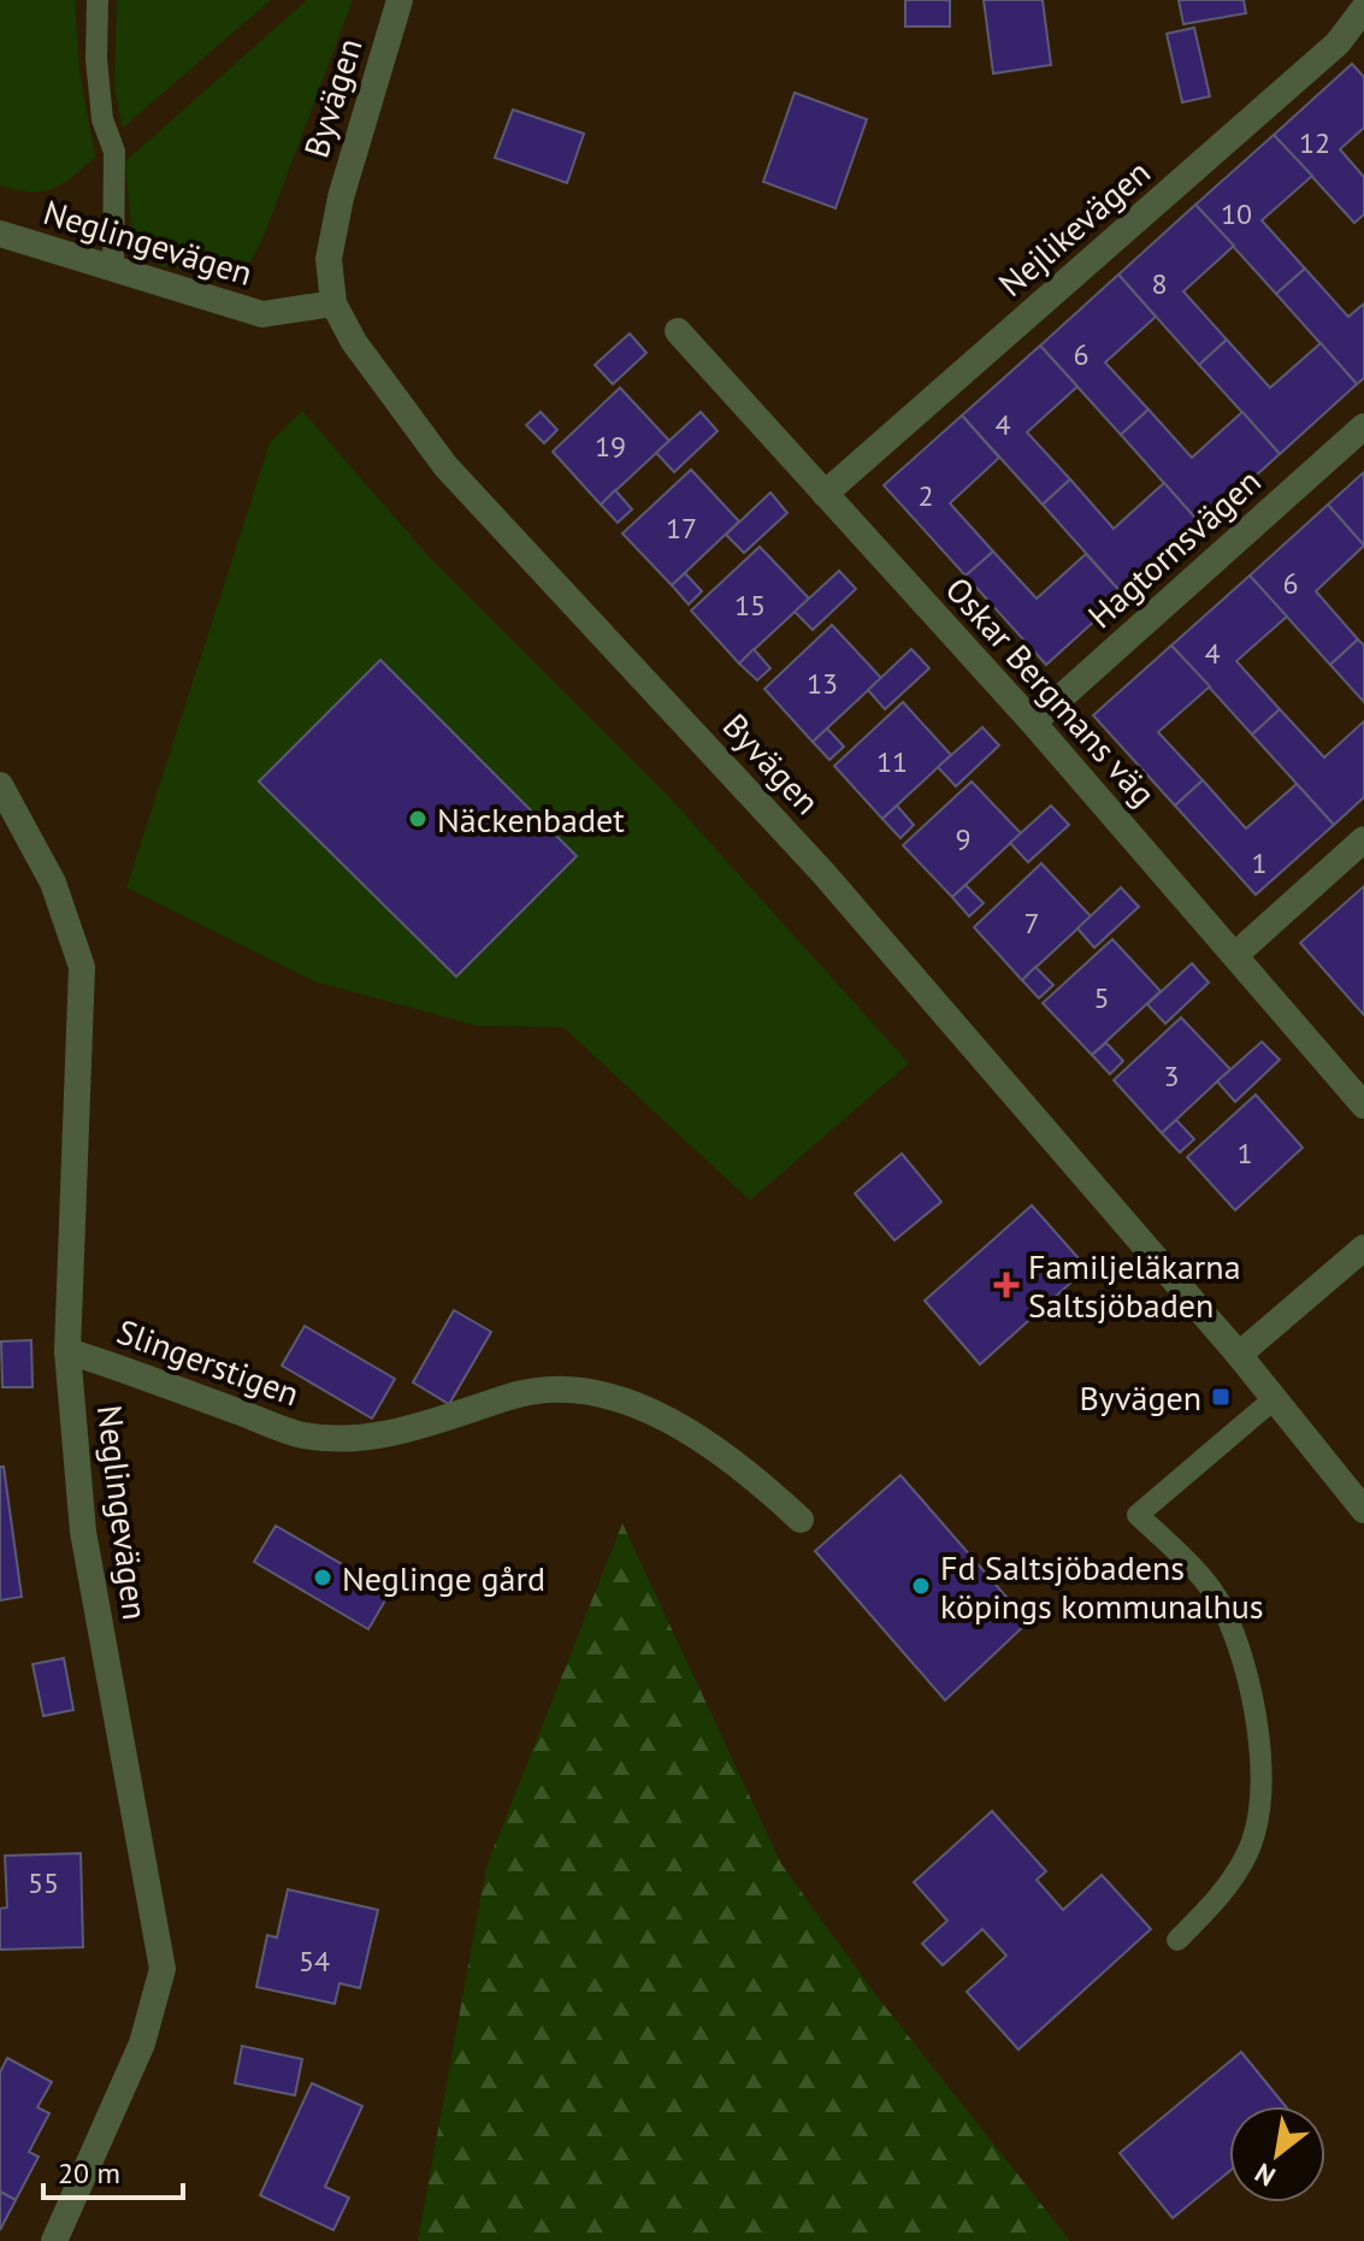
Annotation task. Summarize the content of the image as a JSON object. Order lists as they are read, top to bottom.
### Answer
{
  "streets": {
    "street": [
      "Byvägen",
      "Nejlikevägen",
      "Neglingevägen",
      "Hagtornsvägen",
      "Oskar Bergmans väg",
      "Slingerstigen"
    ]
  },
  "crossings": [
    ["Byvägen", "Neglingevägen"],
    ["Nejlikevägen", "Oskar Bergmans väg"],
    ["Neglingevägen", "Slingerstigen"],
    ["Hagtornsvägen", "Oskar Bergmans väg"]
  ],
  "places": {
    "other": ["Näckenbadet", "Neglinge gård", "Fd Saltsjöbadens köpings kommunalhus"],
    "health": ["Familjeläkarna Saltsjöbaden"],
    "transit": ["Byvägen"]
  },
  "house_numbers": [
    "12",
    "10",
    "8",
    "6",
    "4",
    "19",
    "2",
    "17",
    "6",
    "15",
    "4",
    "13",
    "11",
    "9",
    "1",
    "7",
    "5",
    "3",
    "1",
    "55",
    "54"
  ],
  "scale_bar": "20 m",
  "north": "bottom left"
}
